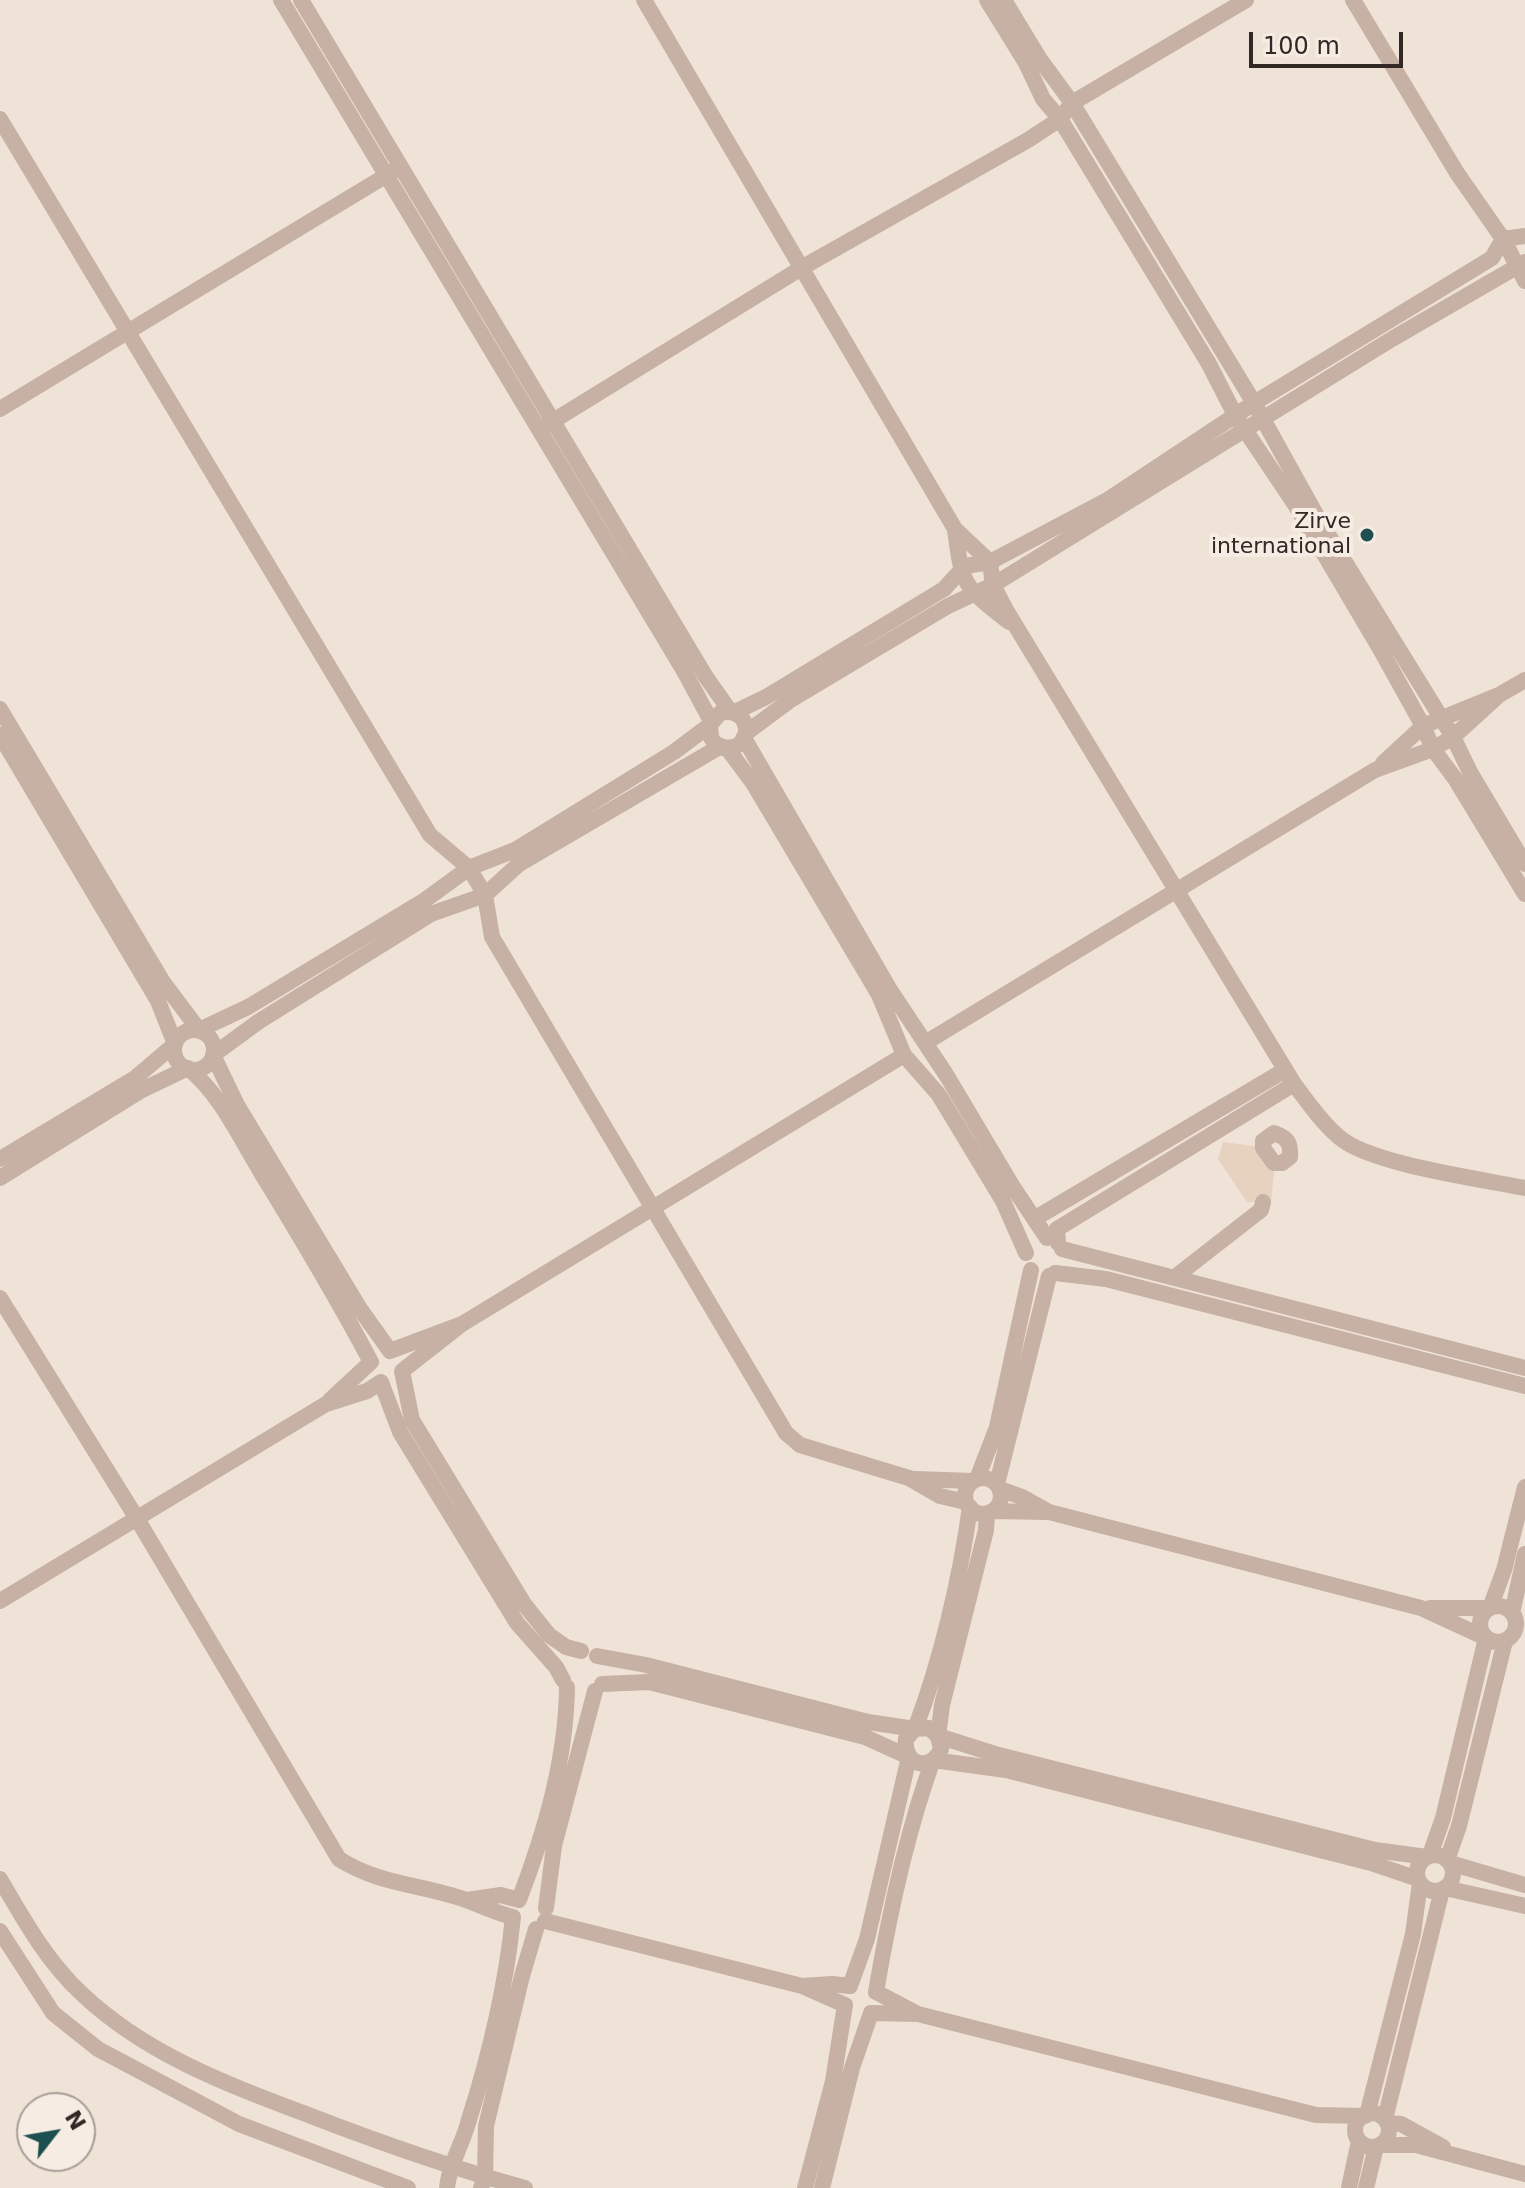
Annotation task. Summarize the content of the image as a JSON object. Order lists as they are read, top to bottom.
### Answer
{
  "places": ["Zirve international"],
  "scale_bar": "100 m",
  "north": "top right"
}
